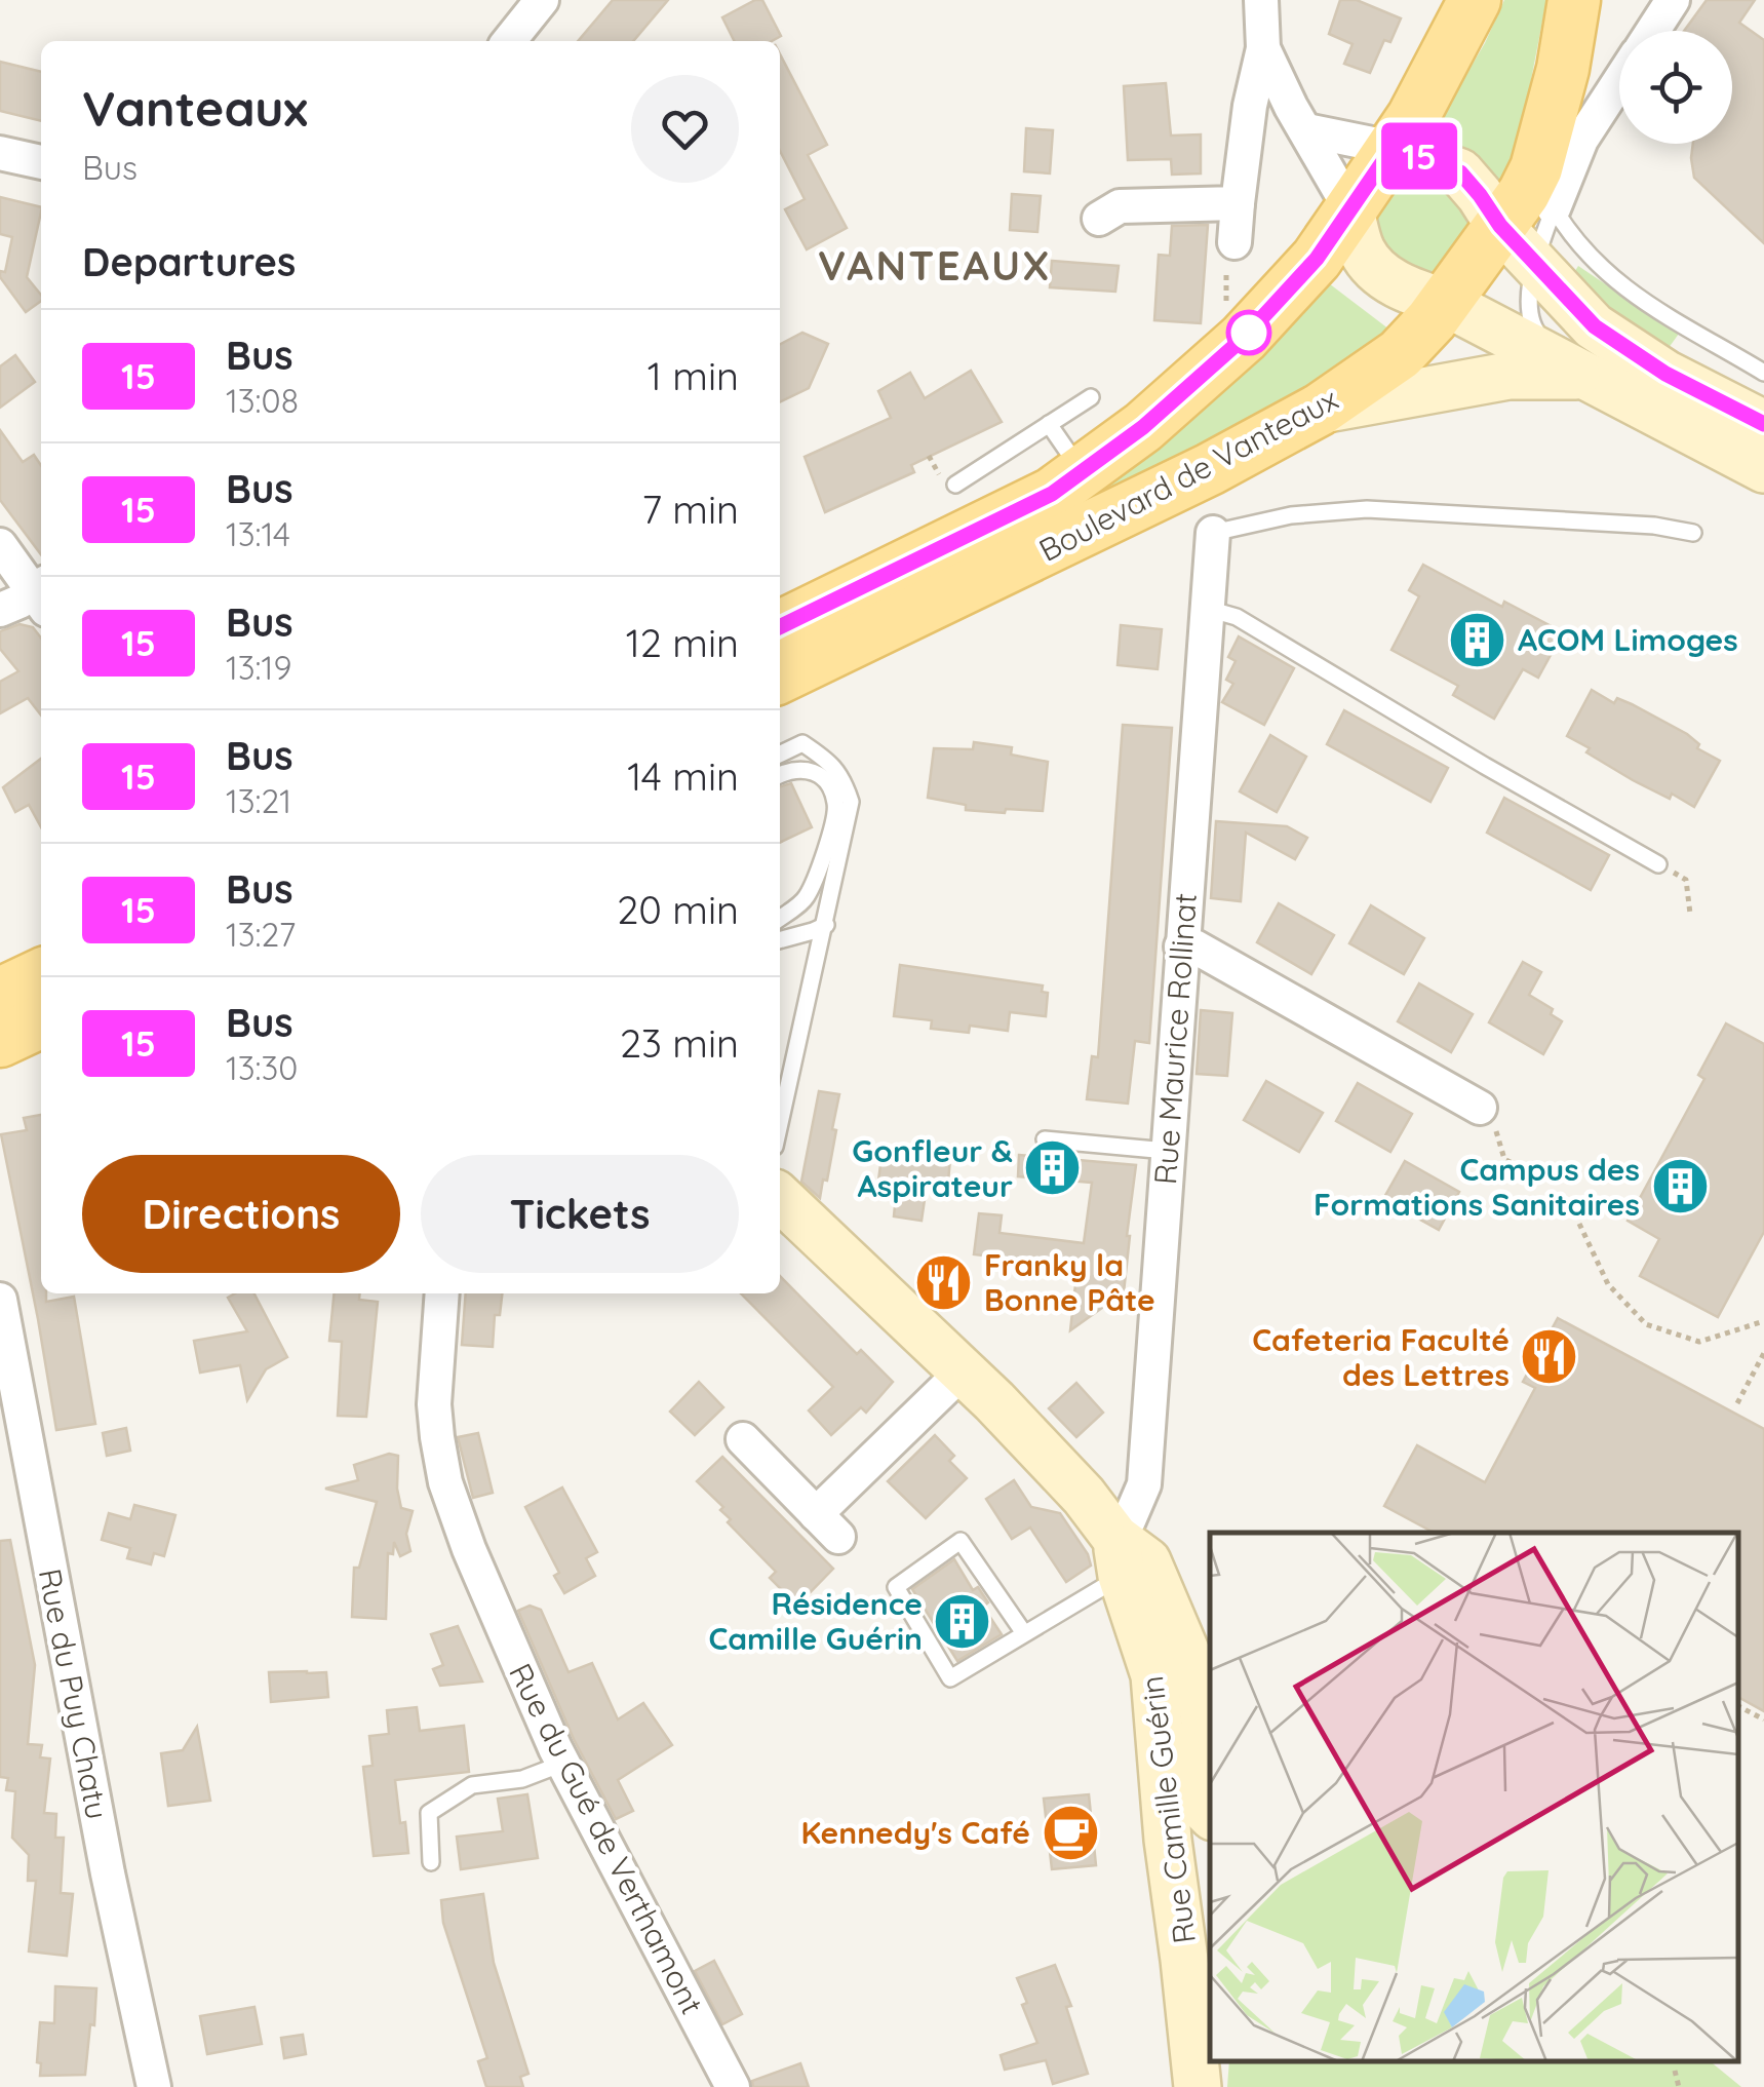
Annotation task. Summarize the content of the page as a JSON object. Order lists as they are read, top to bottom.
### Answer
{
  "streets": {
    "main road": ["Boulevard de Vanteaux", "Rue Camille Guérin"],
    "street": ["Rue Maurice Rollinat", "Rue du Puy Chatu", "Rue du Gué de Verthamont"]
  },
  "crossings": [
    ["Rue Maurice Rollinat", "Rue Camille Guérin"]
  ],
  "districts": ["VANTEAUX"],
  "places": {
    "building": [
      "ACOM Limoges",
      "Gonfleur & Aspirateur",
      "Campus des Formations Sanitaires",
      "Résidence Camille Guérin"
    ],
    "restaurant": ["Franky la Bonne Pâte", "Cafeteria Faculté des Lettres"],
    "cafe": ["Kennedy's Café"]
  },
  "lines": ["bus line 15"],
  "page": {
    "on_map": "15",
    "heading": [
      ["Vanteaux", "Bus"],
      "Departures"
    ],
    "list": [
      {
        "mark": "15",
        "name": "Bus",
        "note": "13:08",
        "value": "1 min"
      },
      {
        "mark": "15",
        "name": "Bus",
        "note": "13:14",
        "value": "7 min"
      },
      {
        "mark": "15",
        "name": "Bus",
        "note": "13:19",
        "value": "12 min"
      },
      {
        "mark": "15",
        "name": "Bus",
        "note": "13:21",
        "value": "14 min"
      },
      {
        "mark": "15",
        "name": "Bus",
        "note": "13:27",
        "value": "20 min"
      },
      {
        "mark": "15",
        "name": "Bus",
        "note": "13:30",
        "value": "23 min"
      }
    ],
    "buttons": ["Directions", "Tickets"]
  }
}
